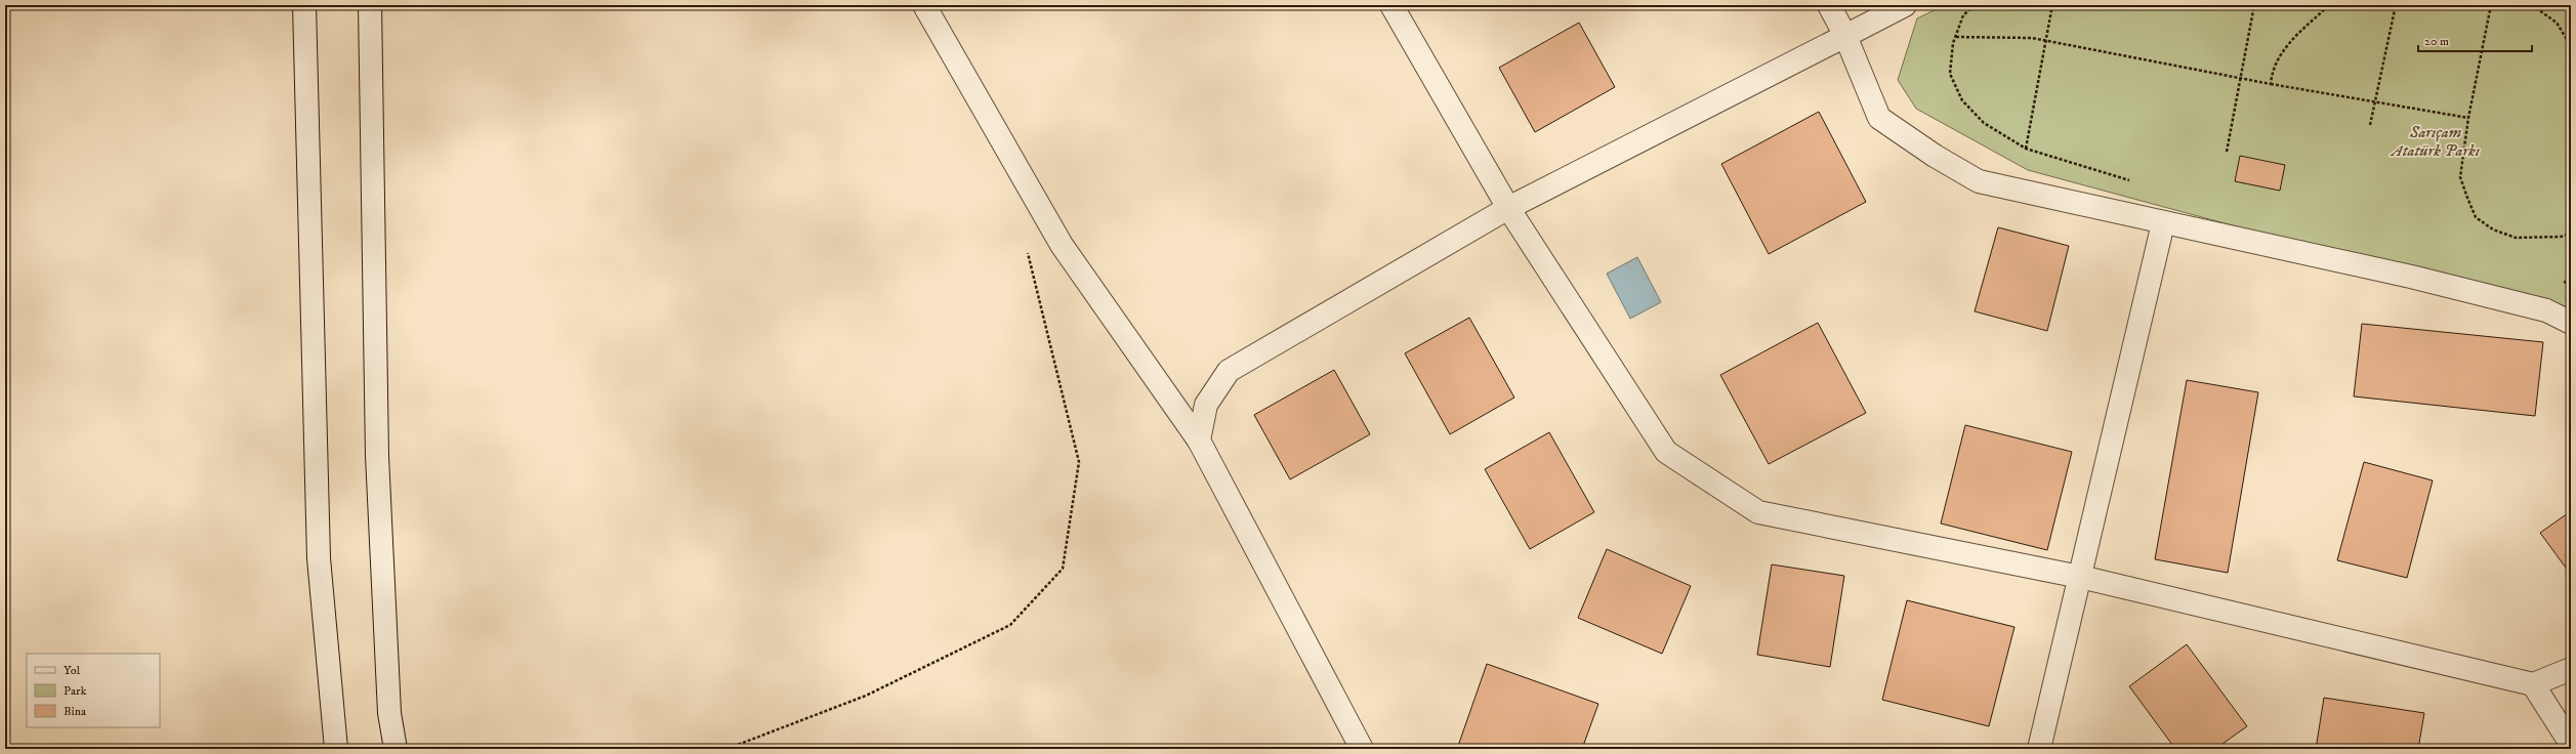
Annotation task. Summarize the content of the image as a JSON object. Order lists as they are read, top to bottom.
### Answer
{
  "parks": ["Sarıçam Atatürk Parkı"],
  "legend": ["Yol", "Park", "Bina"],
  "scale_bar": "20 m"
}
